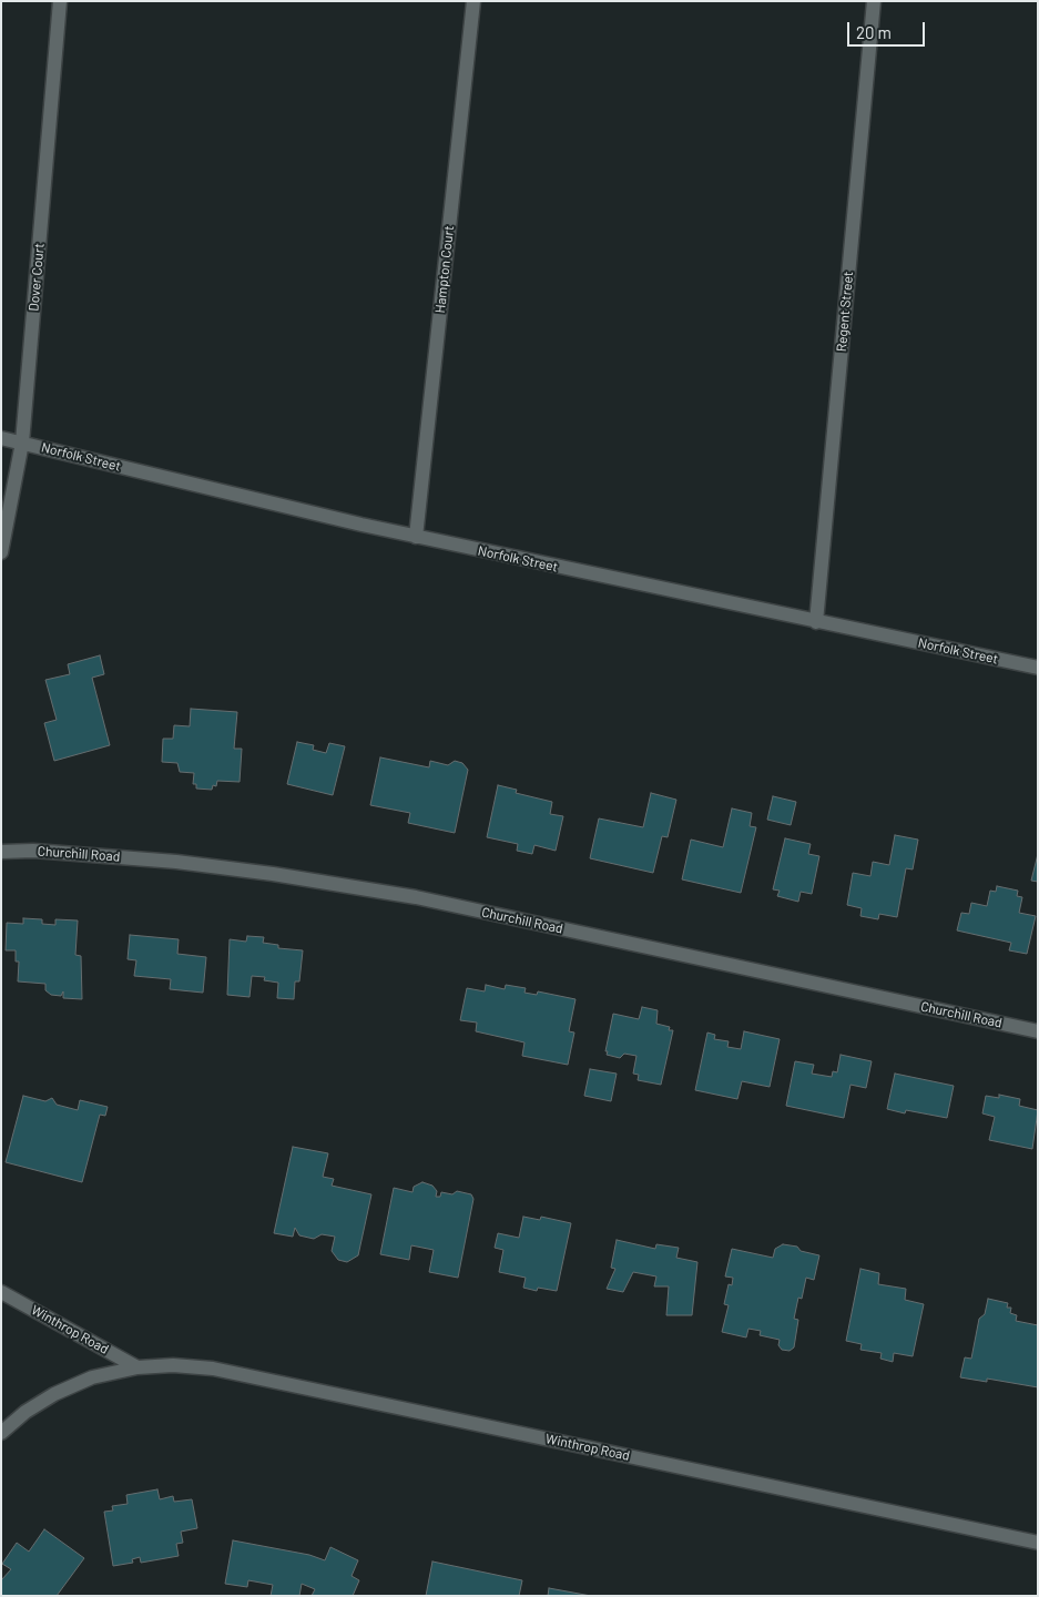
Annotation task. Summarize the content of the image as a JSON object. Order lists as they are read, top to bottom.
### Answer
{
  "streets": {
    "street": [
      "Hampton Court",
      "Dover Court",
      "Regent Street",
      "Norfolk Street",
      "Churchill Road",
      "Winthrop Road"
    ]
  },
  "crossings": [
    ["Hampton Court", "Norfolk Street"],
    ["Dover Court", "Norfolk Street"],
    ["Regent Street", "Norfolk Street"]
  ],
  "scale_bar": "20 m"
}
